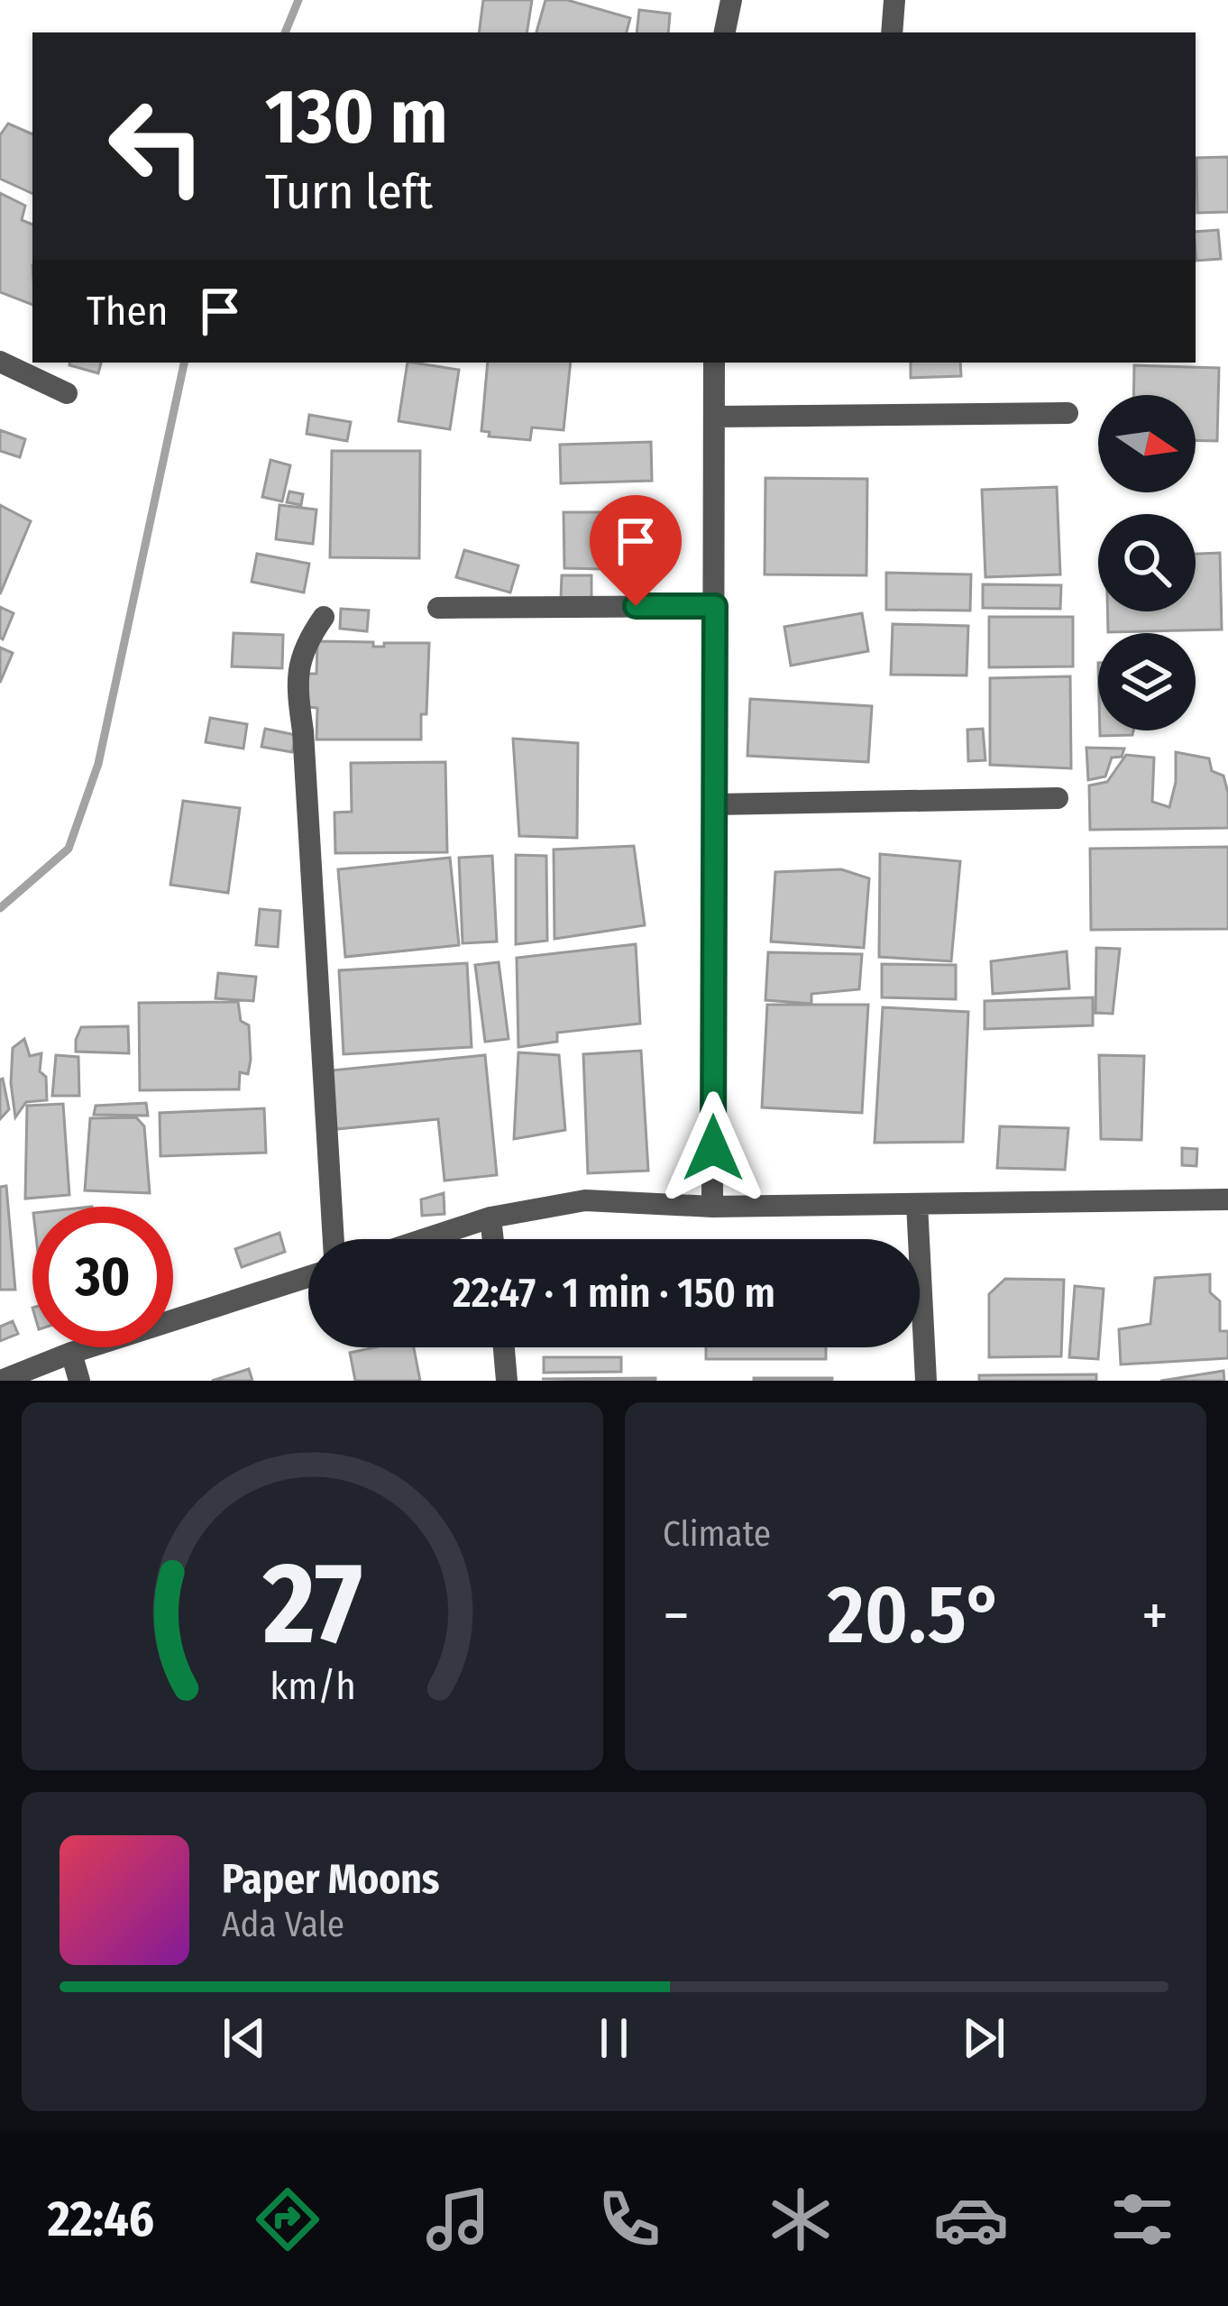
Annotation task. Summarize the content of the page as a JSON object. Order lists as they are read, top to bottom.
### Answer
{
  "north": "right",
  "page": {
    "turn": ["130 m", "Turn left"],
    "then": "Then",
    "limit": "30",
    "trip": "22:47 · 1 min · 150 m",
    "tile": "Climate",
    "heat": ["−", "20.5°", "+"],
    "song": ["Paper Moons", "Ada Vale"],
    "tabs": "22:46",
    "gauge": ["27", "km/h"]
  }
}
